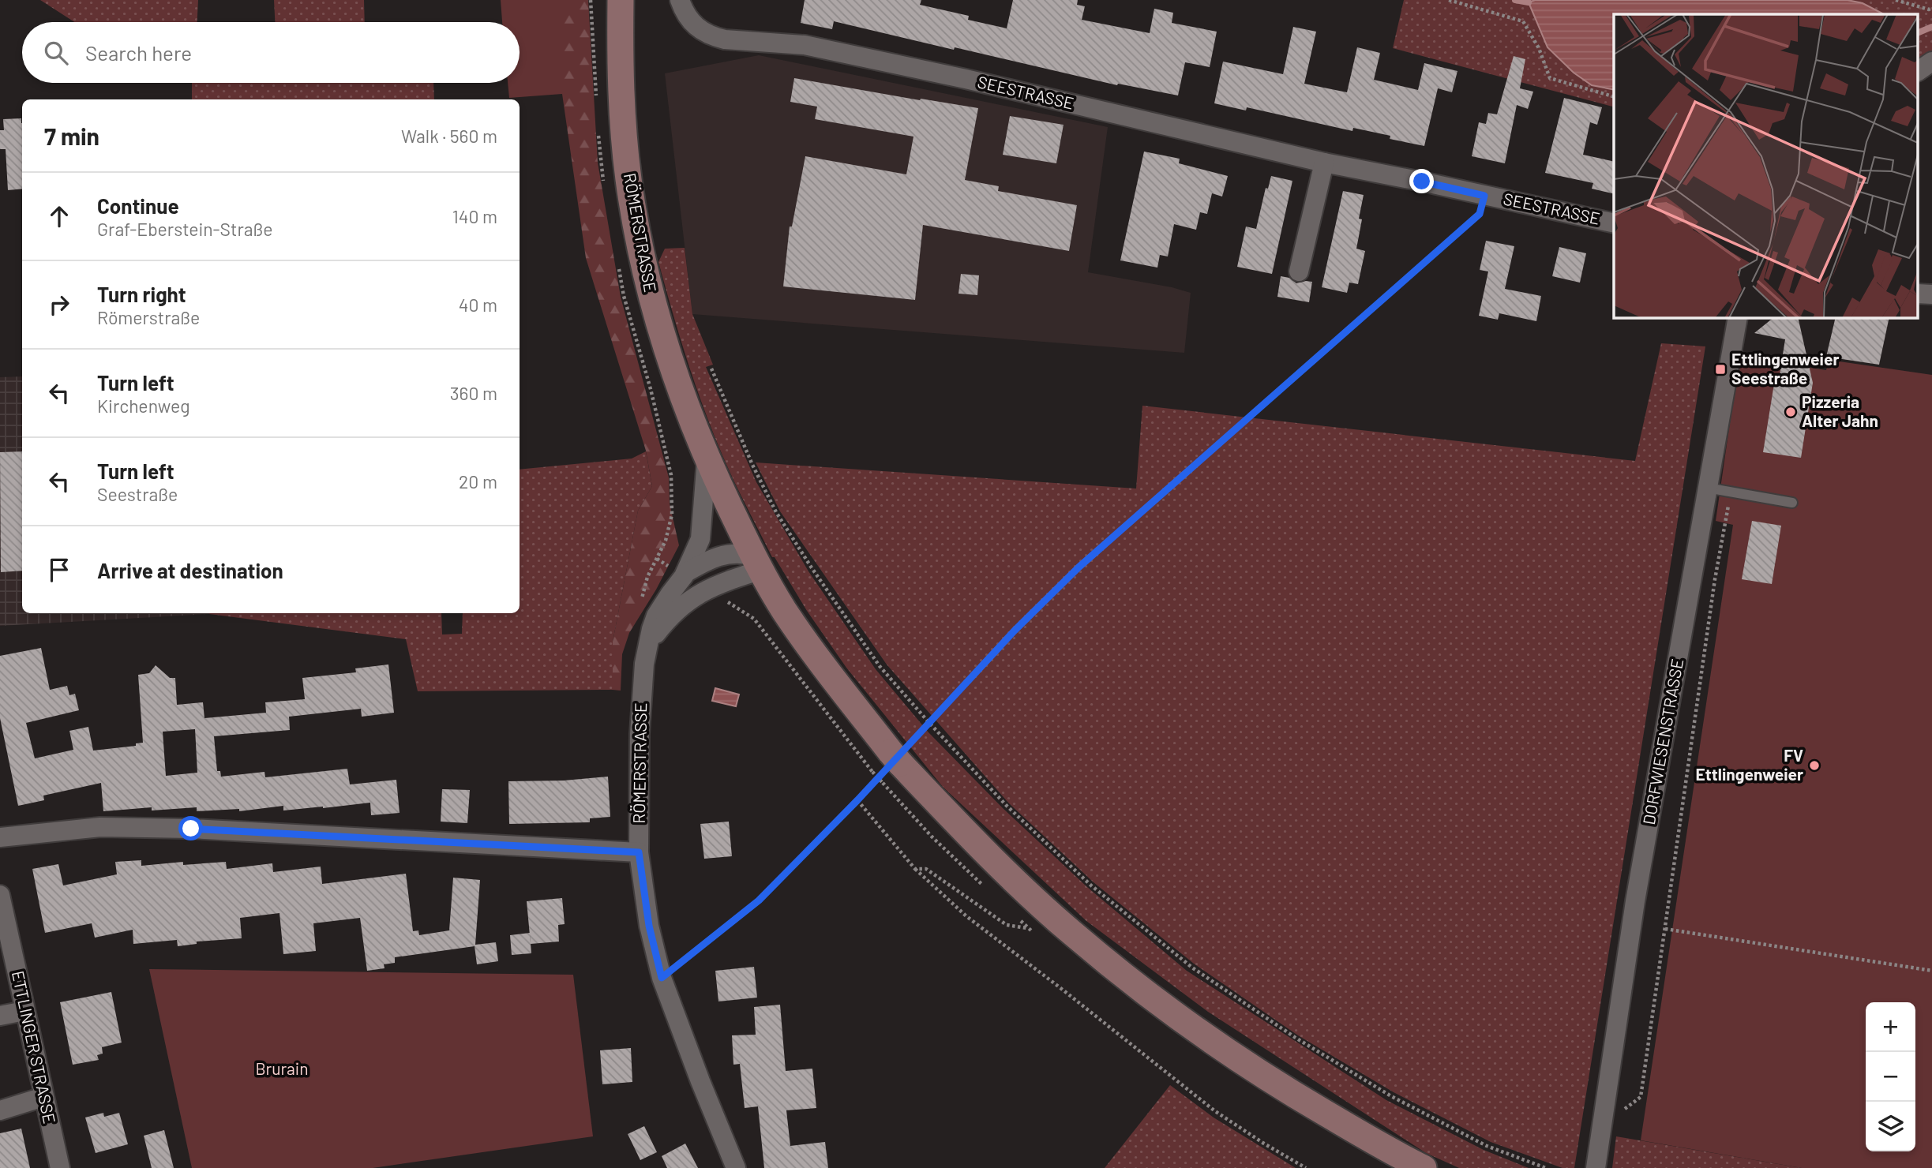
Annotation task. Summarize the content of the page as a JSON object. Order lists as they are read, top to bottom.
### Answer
{
  "streets": {
    "main road": ["RÖMERSTRASSE"],
    "street": ["SEESTRASSE", "DORFWIESENSTRASSE", "ETTLINGER STRASSE"]
  },
  "parks": ["Brurain"],
  "places": {
    "transit": ["Ettlingenweier Seestraße"],
    "other": ["Pizzeria Alter Jahn", "FV Ettlingenweier"]
  },
  "page": {
    "search": "Search here",
    "heading": ["7 min", "Walk · 560 m"],
    "list": [
      ["Continue", "Graf-Eberstein-Straße", "140 m"],
      ["Turn right", "Römerstraße", "40 m"],
      ["Turn left", "Kirchenweg", "360 m"],
      ["Turn left", "Seestraße", "20 m"],
      "Arrive at destination"
    ],
    "map_buttons": ["+", "−"]
  }
}
